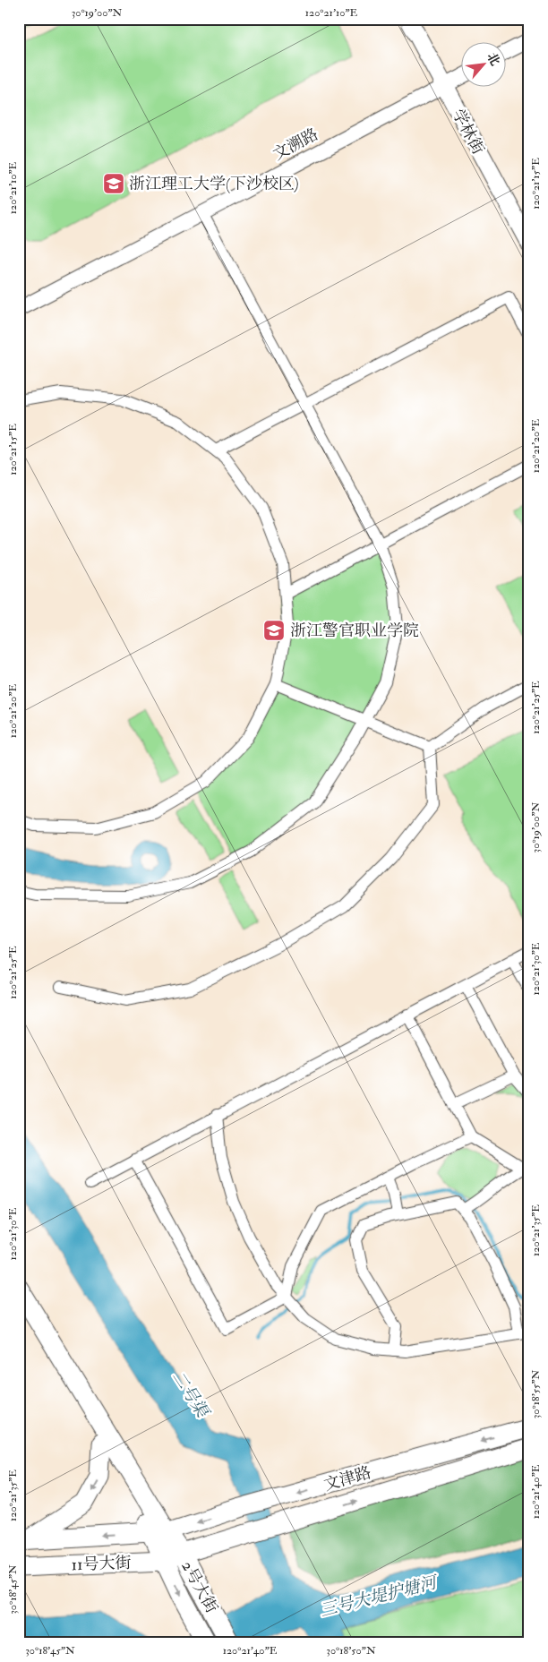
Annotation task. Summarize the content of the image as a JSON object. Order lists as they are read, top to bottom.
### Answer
{
  "streets": {
    "main road": [
      "学林街",
      "文津路",
      "11号大街",
      "2号大街"
    ],
    "street": ["文溯路"]
  },
  "crossings": [
    ["学林街", "文溯路"],
    ["文津路", "11号大街"],
    ["文津路", "2号大街"],
    ["11号大街", "2号大街"]
  ],
  "water": ["二号渠", "三号大堤护塘河"],
  "places": {
    "school or university": ["浙江理工大学(下沙校区)", "浙江警官职业学院"]
  },
  "north": "top right",
  "coordinates": [
    "30°19'00\"N",
    "120°21'10\"E",
    "120°21'15\"E",
    "120°21'20\"E",
    "120°21'25\"E",
    "120°21'30\"E",
    "120°21'35\"E",
    "30°18'55\"N",
    "120°21'40\"E",
    "30°18'45\"N",
    "30°18'50\"N"
  ]
}
